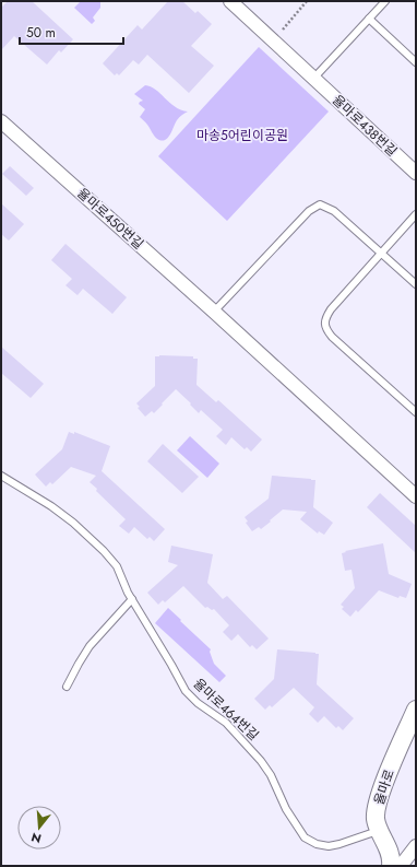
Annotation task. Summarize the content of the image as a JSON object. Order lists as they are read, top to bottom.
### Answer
{
  "streets": {
    "street": ["율마로438번길", "율마로450번길", "율마로"],
    "lane": ["율마로464번길"]
  },
  "crossings": [
    ["율마로464번길", "율마로"]
  ],
  "parks": ["마송5어린이공원"],
  "scale_bar": "50 m",
  "north": "bottom"
}
